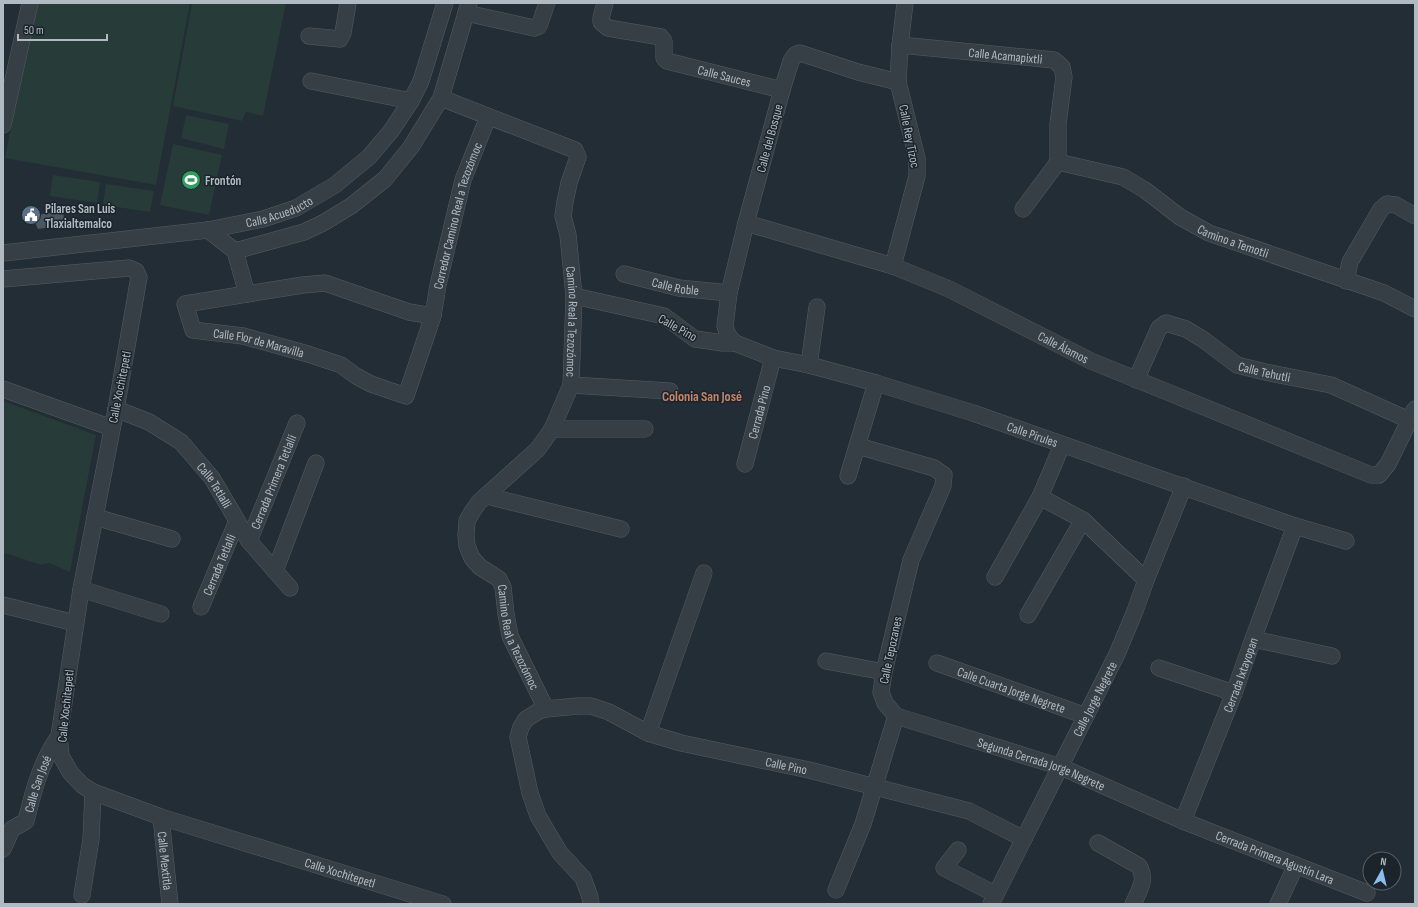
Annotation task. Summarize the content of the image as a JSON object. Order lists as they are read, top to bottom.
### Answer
{
  "streets": {
    "street": [
      "Calle Acamapixtli",
      "Calle Sauces",
      "Calle Rey Tizoc",
      "Calle del Bosque",
      "Calle Acueducto",
      "Corredor Camino Real a Tezozómoc",
      "Camino a Temotli",
      "Calle Roble",
      "Camino Real a Tezozómoc",
      "Calle Pino",
      "Calle Flor de Maravilla",
      "Calle Álamos",
      "Calle Tehutli",
      "Calle Xochitepetl",
      "Cerrada Pino",
      "Calle Pirules",
      "Cerrada Primera Tetlalli",
      "Calle Tetlalli",
      "Cerrada Tetlalli",
      "Calle Tepozanes",
      "Cerrada Ixtayopan",
      "Calle Cuarta Jorge Negrete",
      "Calle Jorge Negrete",
      "Segunda Cerrada Jorge Negrete",
      "Calle San José",
      "Cerrada Primera Agustín Lara",
      "Calle Mextitla"
    ]
  },
  "crossings": [
    ["Calle Acamapixtli", "Calle Rey Tizoc"],
    ["Calle Acamapixtli", "Camino a Temotli"],
    ["Calle Sauces", "Calle del Bosque"],
    ["Calle Rey Tizoc", "Calle del Bosque"],
    ["Calle Rey Tizoc", "Calle Álamos"],
    ["Calle del Bosque", "Calle Roble"],
    ["Calle del Bosque", "Calle Pino"],
    ["Calle del Bosque", "Calle Álamos"],
    ["Calle del Bosque", "Calle Pirules"],
    ["Calle Acueducto", "Camino Real a Tezozómoc"],
    ["Corredor Camino Real a Tezozómoc", "Camino Real a Tezozómoc"],
    ["Corredor Camino Real a Tezozómoc", "Calle Flor de Maravilla"],
    ["Camino Real a Tezozómoc", "Calle Pino"],
    ["Calle Pino", "Calle Pirules"],
    ["Calle Pino", "Calle Jorge Negrete"],
    ["Calle Álamos", "Calle Tehutli"],
    ["Calle Xochitepetl", "Calle Tetlalli"],
    ["Calle Xochitepetl", "Calle San José"],
    ["Calle Xochitepetl", "Calle Mextitla"],
    ["Cerrada Pino", "Calle Pirules"],
    ["Calle Pirules", "Cerrada Ixtayopan"],
    ["Calle Pirules", "Calle Jorge Negrete"],
    ["Cerrada Primera Tetlalli", "Calle Tetlalli"],
    ["Calle Tetlalli", "Cerrada Tetlalli"],
    ["Calle Tepozanes", "Segunda Cerrada Jorge Negrete"],
    ["Cerrada Ixtayopan", "Segunda Cerrada Jorge Negrete"],
    ["Cerrada Ixtayopan", "Cerrada Primera Agustín Lara"],
    ["Calle Cuarta Jorge Negrete", "Calle Jorge Negrete"],
    ["Calle Jorge Negrete", "Segunda Cerrada Jorge Negrete"],
    ["Segunda Cerrada Jorge Negrete", "Cerrada Primera Agustín Lara"]
  ],
  "districts": ["Colonia San José"],
  "places": {
    "sports": ["Frontón"],
    "public building": ["Pilares San Luis Tlaxialtemalco"]
  },
  "scale_bar": "50 m",
  "north": "top"
}
